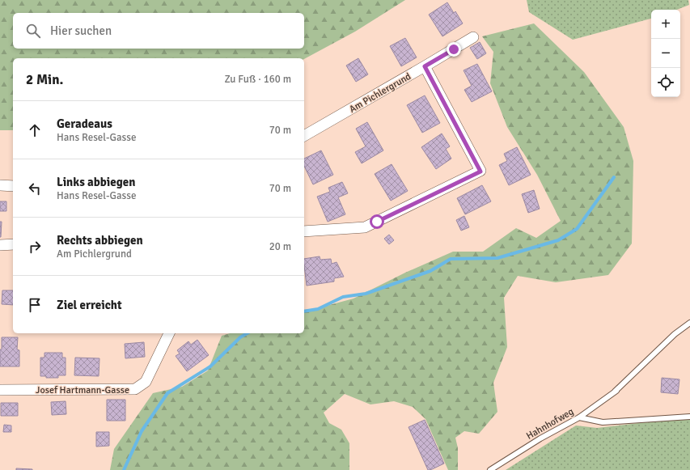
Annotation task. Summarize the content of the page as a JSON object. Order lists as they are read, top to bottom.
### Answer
{
  "streets": {
    "street": ["Am Pichlergrund", "Josef Hartmann-Gasse"],
    "lane": ["Hahnhofweg"]
  },
  "page": {
    "map_buttons": ["+", "−"],
    "search": "Hier suchen",
    "heading": ["2 Min.", "Zu Fuß · 160 m"],
    "list": [
      ["Geradeaus", "Hans Resel-Gasse", "70 m"],
      ["Links abbiegen", "Hans Resel-Gasse", "70 m"],
      ["Rechts abbiegen", "Am Pichlergrund", "20 m"],
      "Ziel erreicht"
    ]
  }
}
